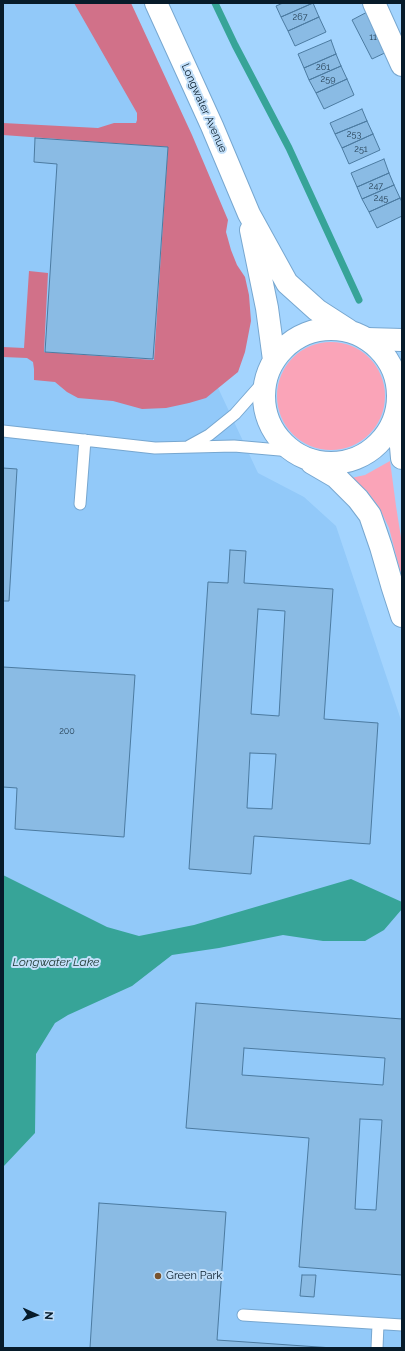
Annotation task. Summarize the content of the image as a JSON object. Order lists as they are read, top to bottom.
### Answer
{
  "streets": {
    "street": ["Longwater Avenue"]
  },
  "water": ["Longwater Lake"],
  "places": ["Green Park"],
  "house_numbers": [
    "267",
    "11",
    "261",
    "259",
    "253",
    "251",
    "247",
    "245",
    "200"
  ],
  "north": "right"
}
